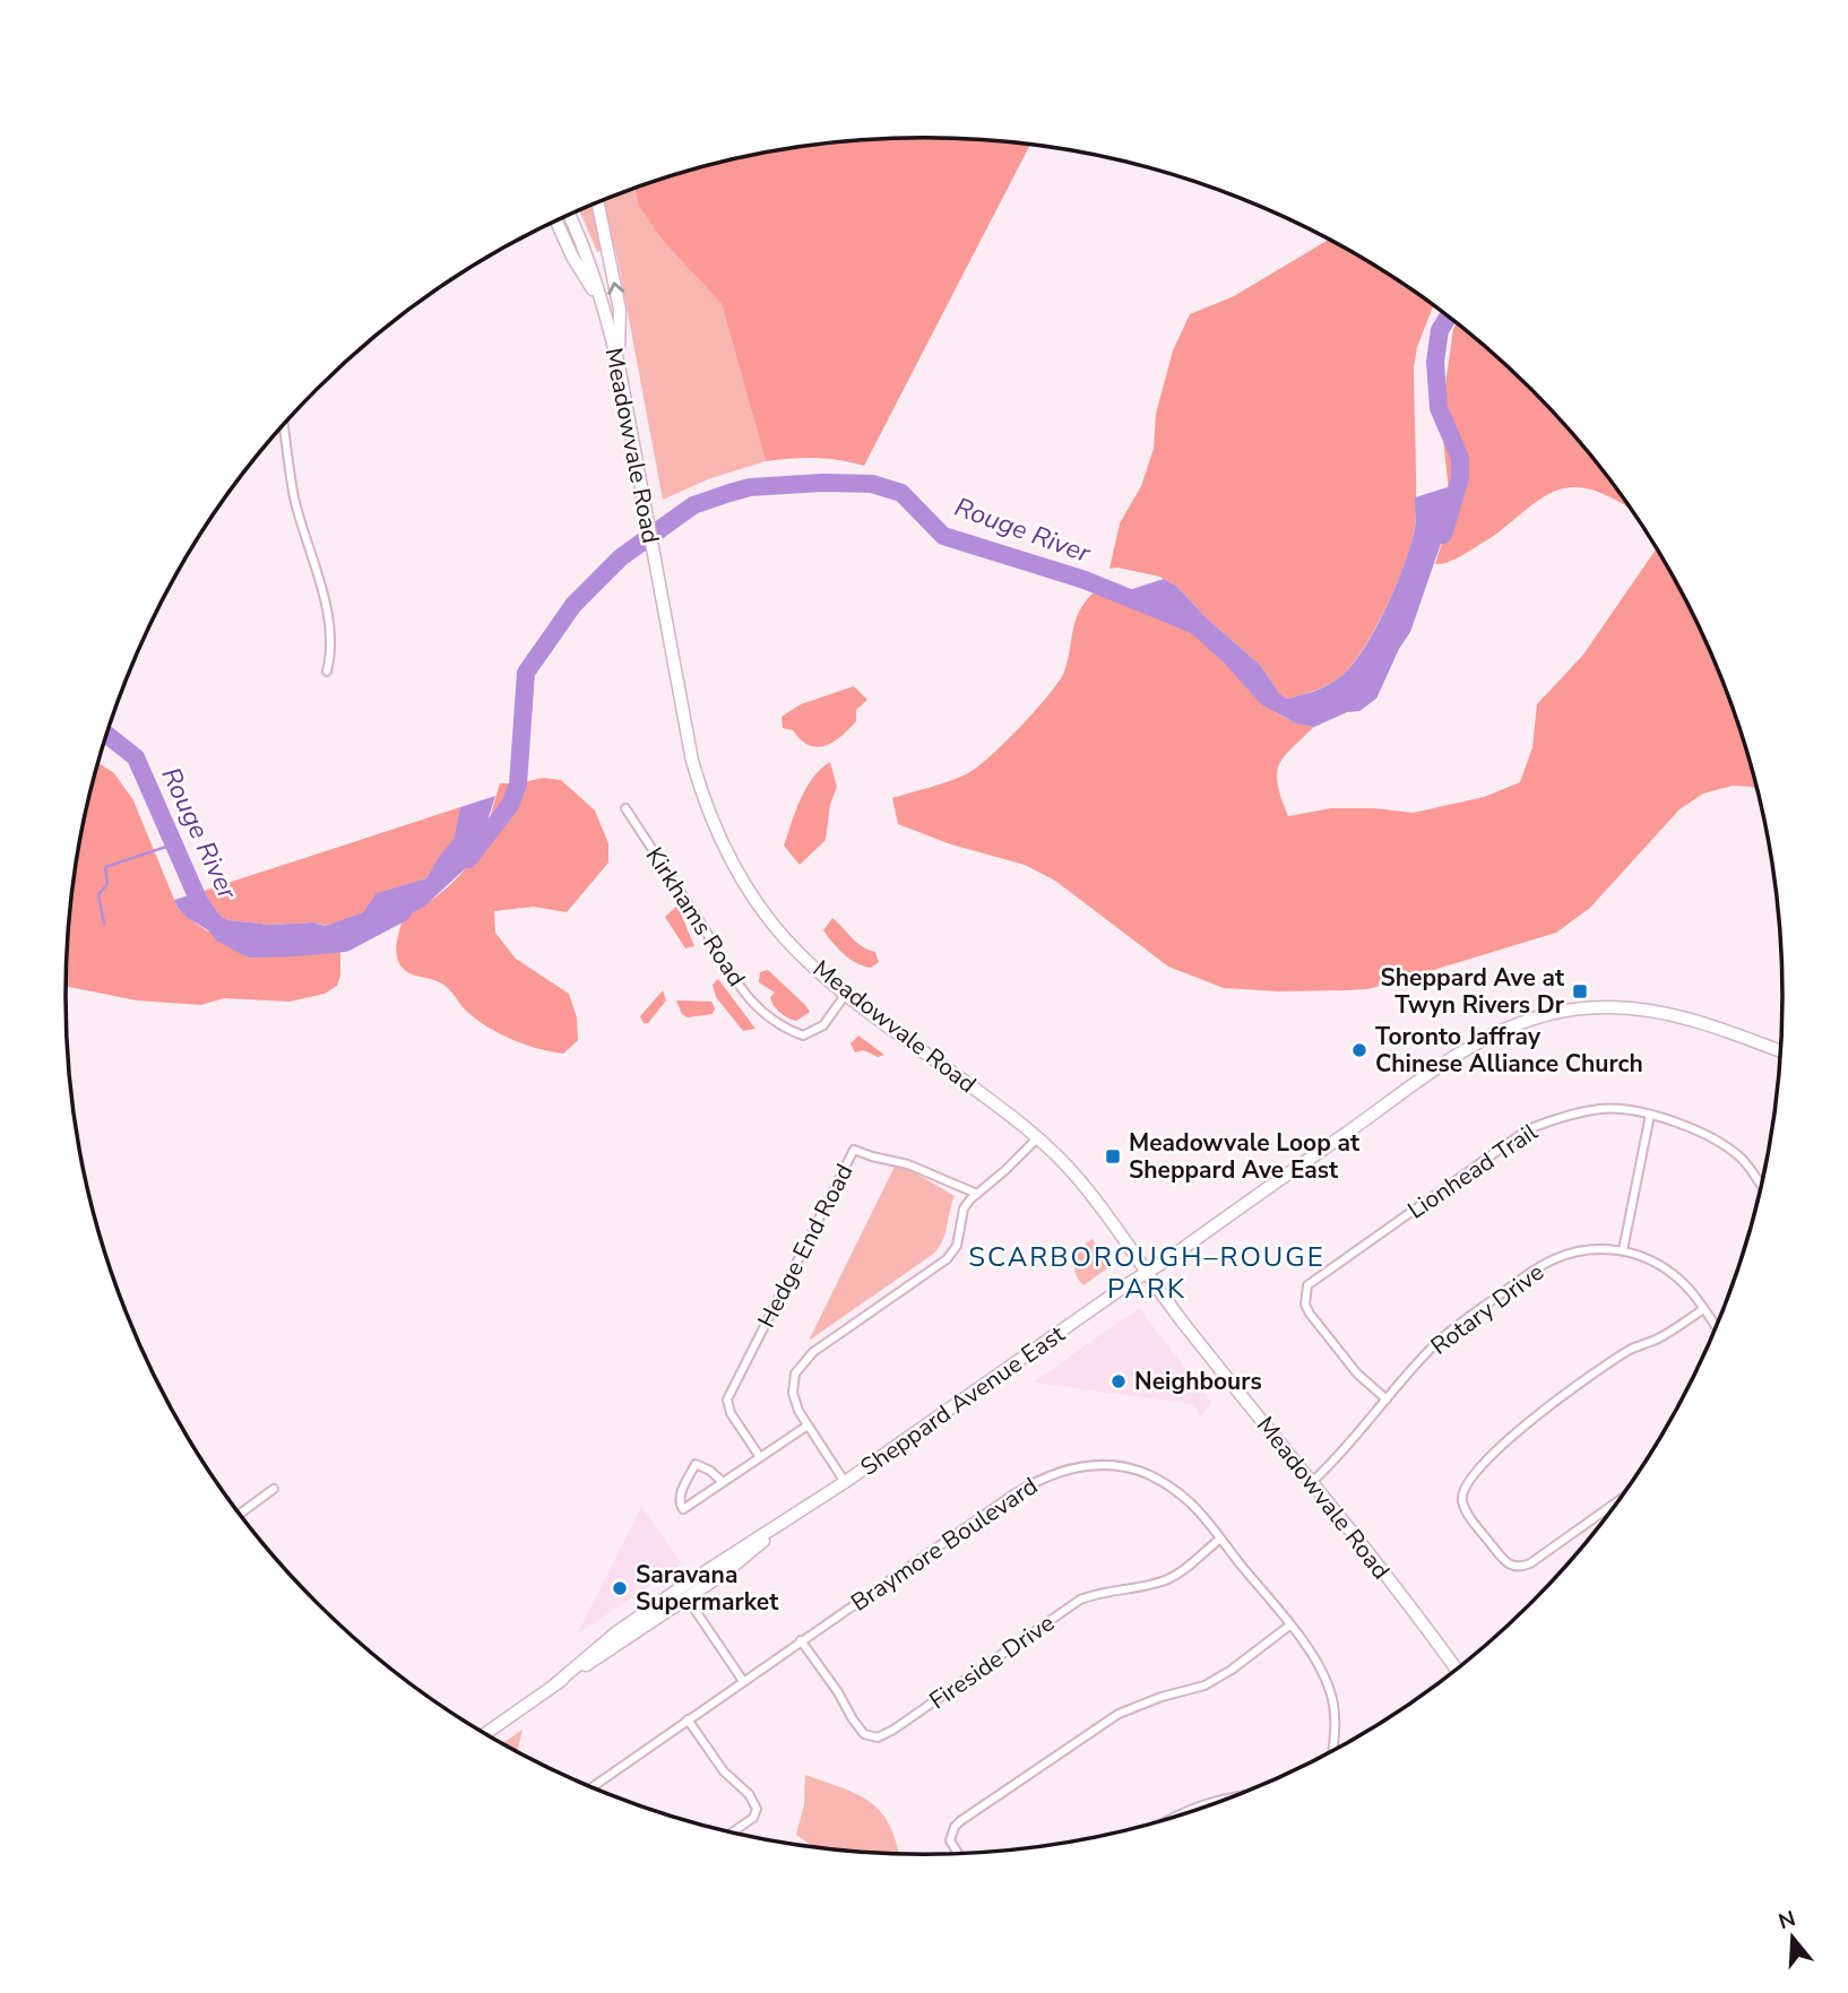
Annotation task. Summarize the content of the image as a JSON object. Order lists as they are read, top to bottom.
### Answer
{
  "streets": {
    "main road": ["Meadowvale Road", "Sheppard Avenue East"],
    "street": [
      "Kirkhams Road",
      "Lionhead Trail",
      "Hedge End Road",
      "Rotary Drive",
      "Braymore Boulevard",
      "Fireside Drive"
    ]
  },
  "crossings": [
    ["Meadowvale Road", "Kirkhams Road"],
    ["Meadowvale Road", "Rotary Drive"],
    ["Meadowvale Road", "Sheppard Avenue East"],
    ["Lionhead Trail", "Rotary Drive"],
    ["Braymore Boulevard", "Fireside Drive"]
  ],
  "districts": ["SCARBOROUGH–ROUGE PARK"],
  "water": ["Rouge River"],
  "places": {
    "transit": ["Sheppard Ave at Twyn Rivers Dr", "Meadowvale Loop at Sheppard Ave East"],
    "other": ["Toronto Jaffray Chinese Alliance Church", "Neighbours", "Saravana Supermarket"]
  },
  "north": "top"
}
